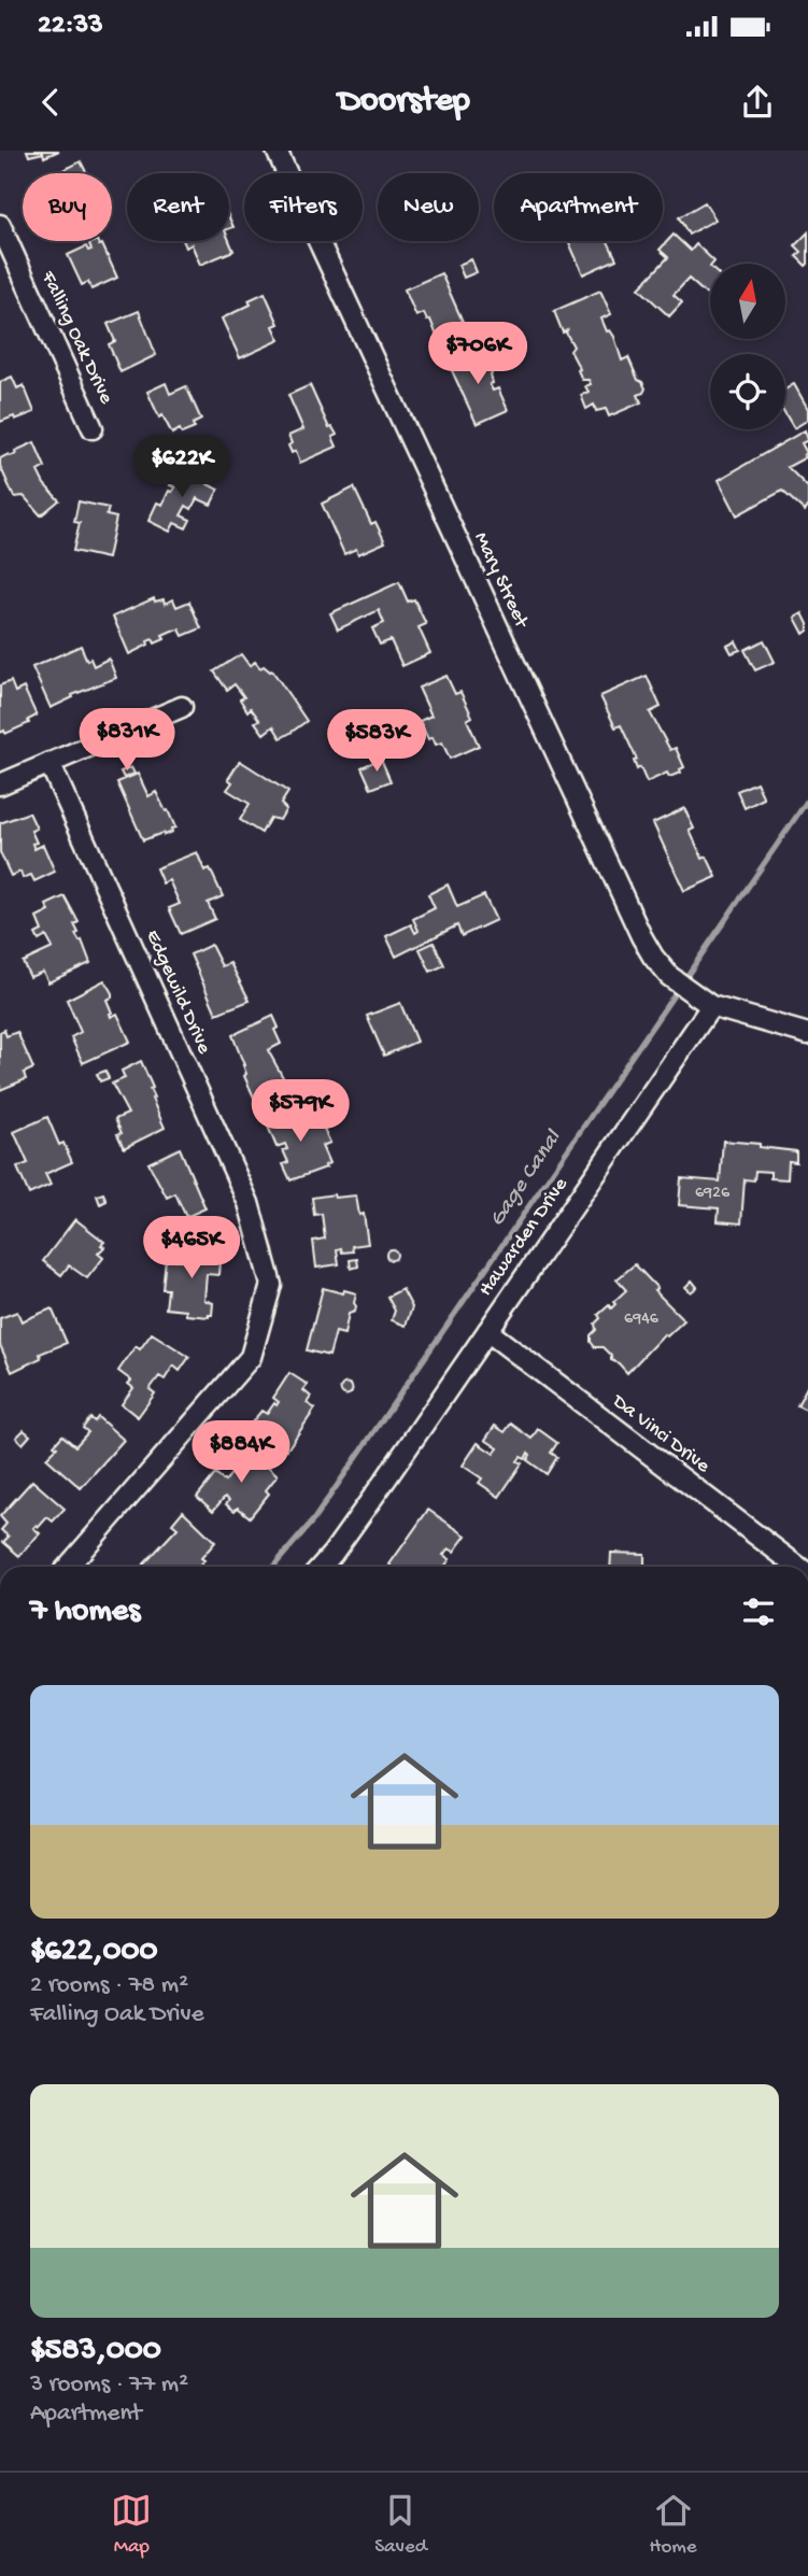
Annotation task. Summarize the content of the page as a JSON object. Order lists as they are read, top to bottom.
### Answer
{
  "streets": {
    "street": [
      "Falling Oak Drive",
      "Mary Street",
      "Edgewild Drive",
      "Hawarden Drive",
      "Da Vinci Drive"
    ]
  },
  "crossings": [
    ["Mary Street", "Hawarden Drive"],
    ["Hawarden Drive", "Da Vinci Drive"]
  ],
  "water": ["Gage Canal"],
  "house_numbers": ["6926", "6946"],
  "north": "top",
  "page": {
    "status": "22:33",
    "header": "Doorstep",
    "chip": [
      "Buy",
      "Rent",
      "Filters",
      "New",
      "Apartment"
    ],
    "price": [
      "$706K",
      "$622K",
      "$831K",
      "$583K",
      "$579K",
      "$465K",
      "$884K"
    ],
    "heading": "7 homes",
    "list": [
      {
        "name": "$622,000",
        "note": "2 rooms · 78 m² · Falling Oak Drive"
      },
      {
        "name": "$583,000",
        "note": "3 rooms · 77 m² · Apartment"
      }
    ],
    "tabs": ["Map", "Saved", "Home"]
  }
}
